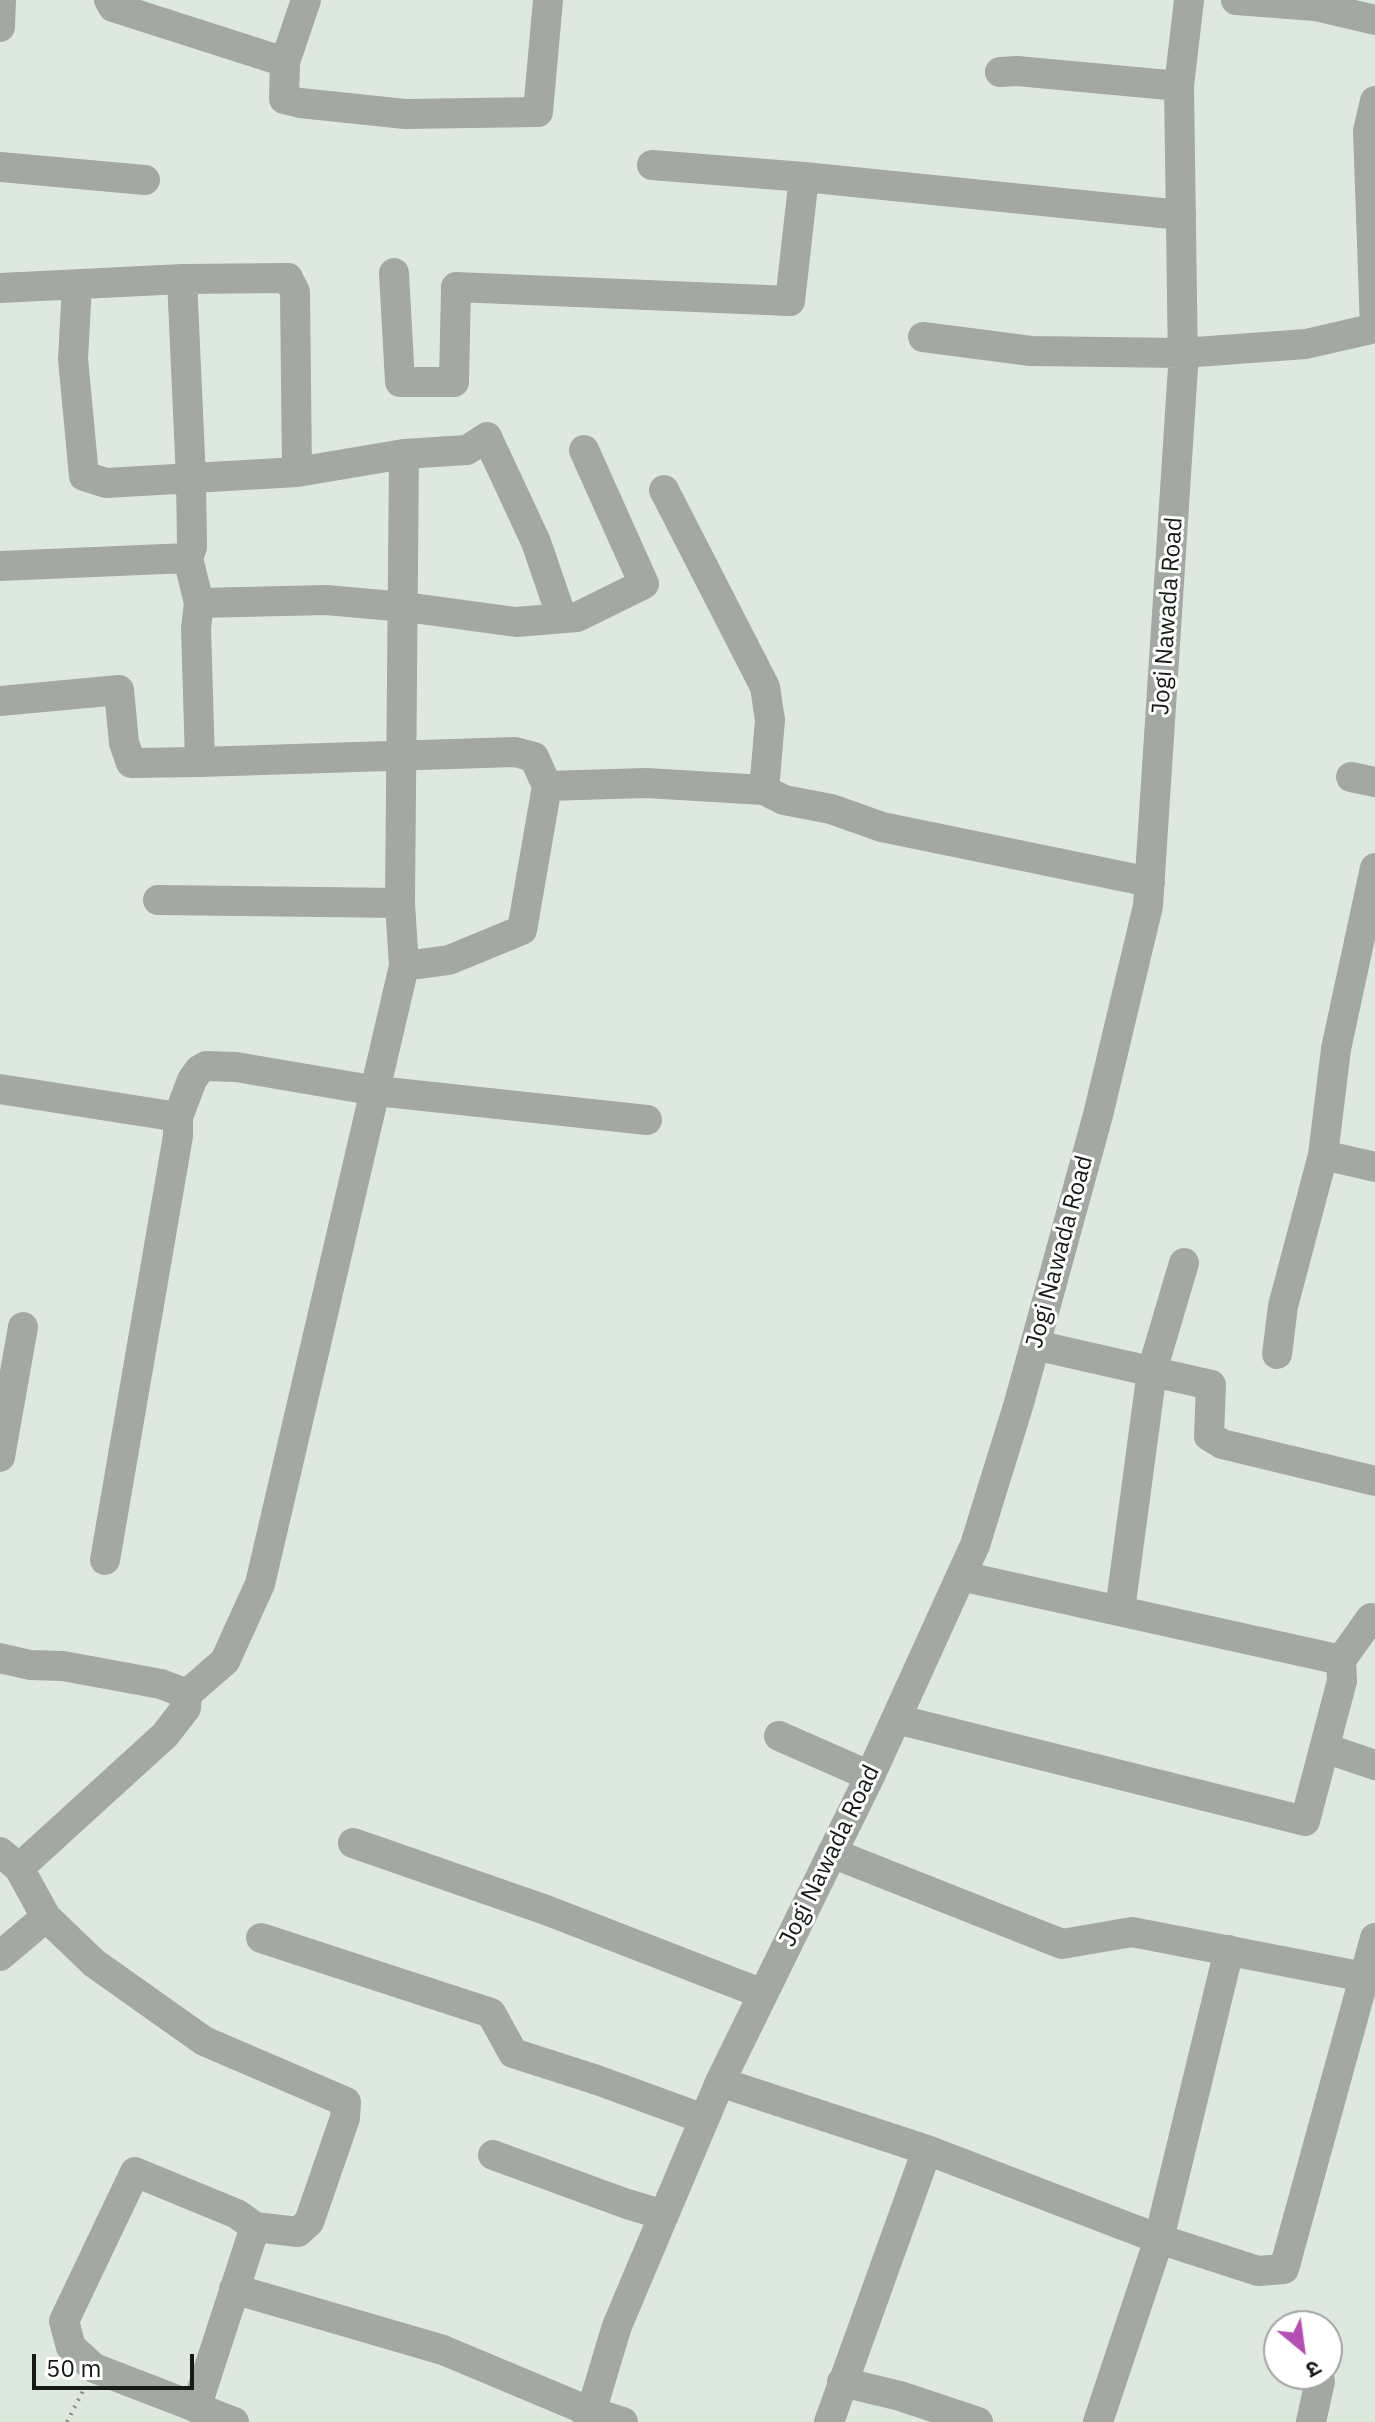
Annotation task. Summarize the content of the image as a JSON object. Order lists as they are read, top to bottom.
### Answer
{
  "streets": {
    "street": ["Jogi Nawada Road"]
  },
  "scale_bar": "50 m",
  "north": "bottom right"
}
